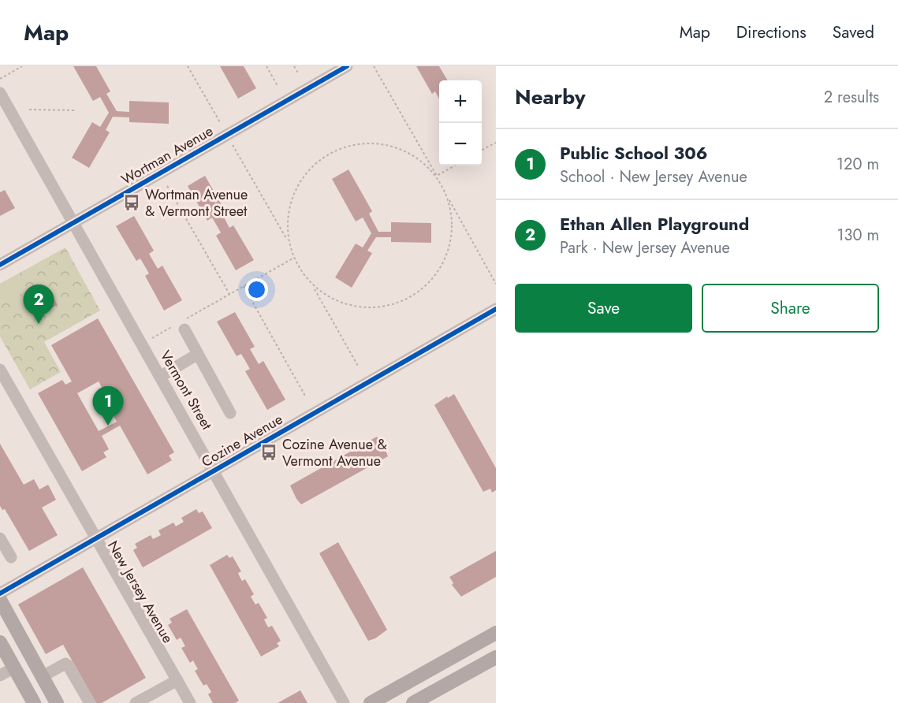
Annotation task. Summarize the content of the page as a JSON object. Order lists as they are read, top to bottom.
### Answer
{
  "streets": {
    "street": [
      "Wortman Avenue",
      "Vermont Street",
      "Cozine Avenue",
      "New Jersey Avenue"
    ]
  },
  "crossings": [
    ["Wortman Avenue", "Vermont Street"],
    ["Vermont Street", "Cozine Avenue"],
    ["Cozine Avenue", "New Jersey Avenue"]
  ],
  "places": {
    "bus stop": ["Wortman Avenue & Vermont Street", "Cozine Avenue & Vermont Avenue"]
  },
  "page": {
    "header": "Map",
    "nav": ["Map", "Directions", "Saved"],
    "heading": ["Nearby", "2 results"],
    "map_buttons": ["+", "−"],
    "list": [
      {
        "mark": "1",
        "name": "Public School 306",
        "note": "School · New Jersey Avenue",
        "value": "120 m"
      },
      {
        "mark": "2",
        "name": "Ethan Allen Playground",
        "note": "Park · New Jersey Avenue",
        "value": "130 m"
      }
    ],
    "buttons": ["Save", "Share"],
    "pins": ["2", "1"]
  }
}
